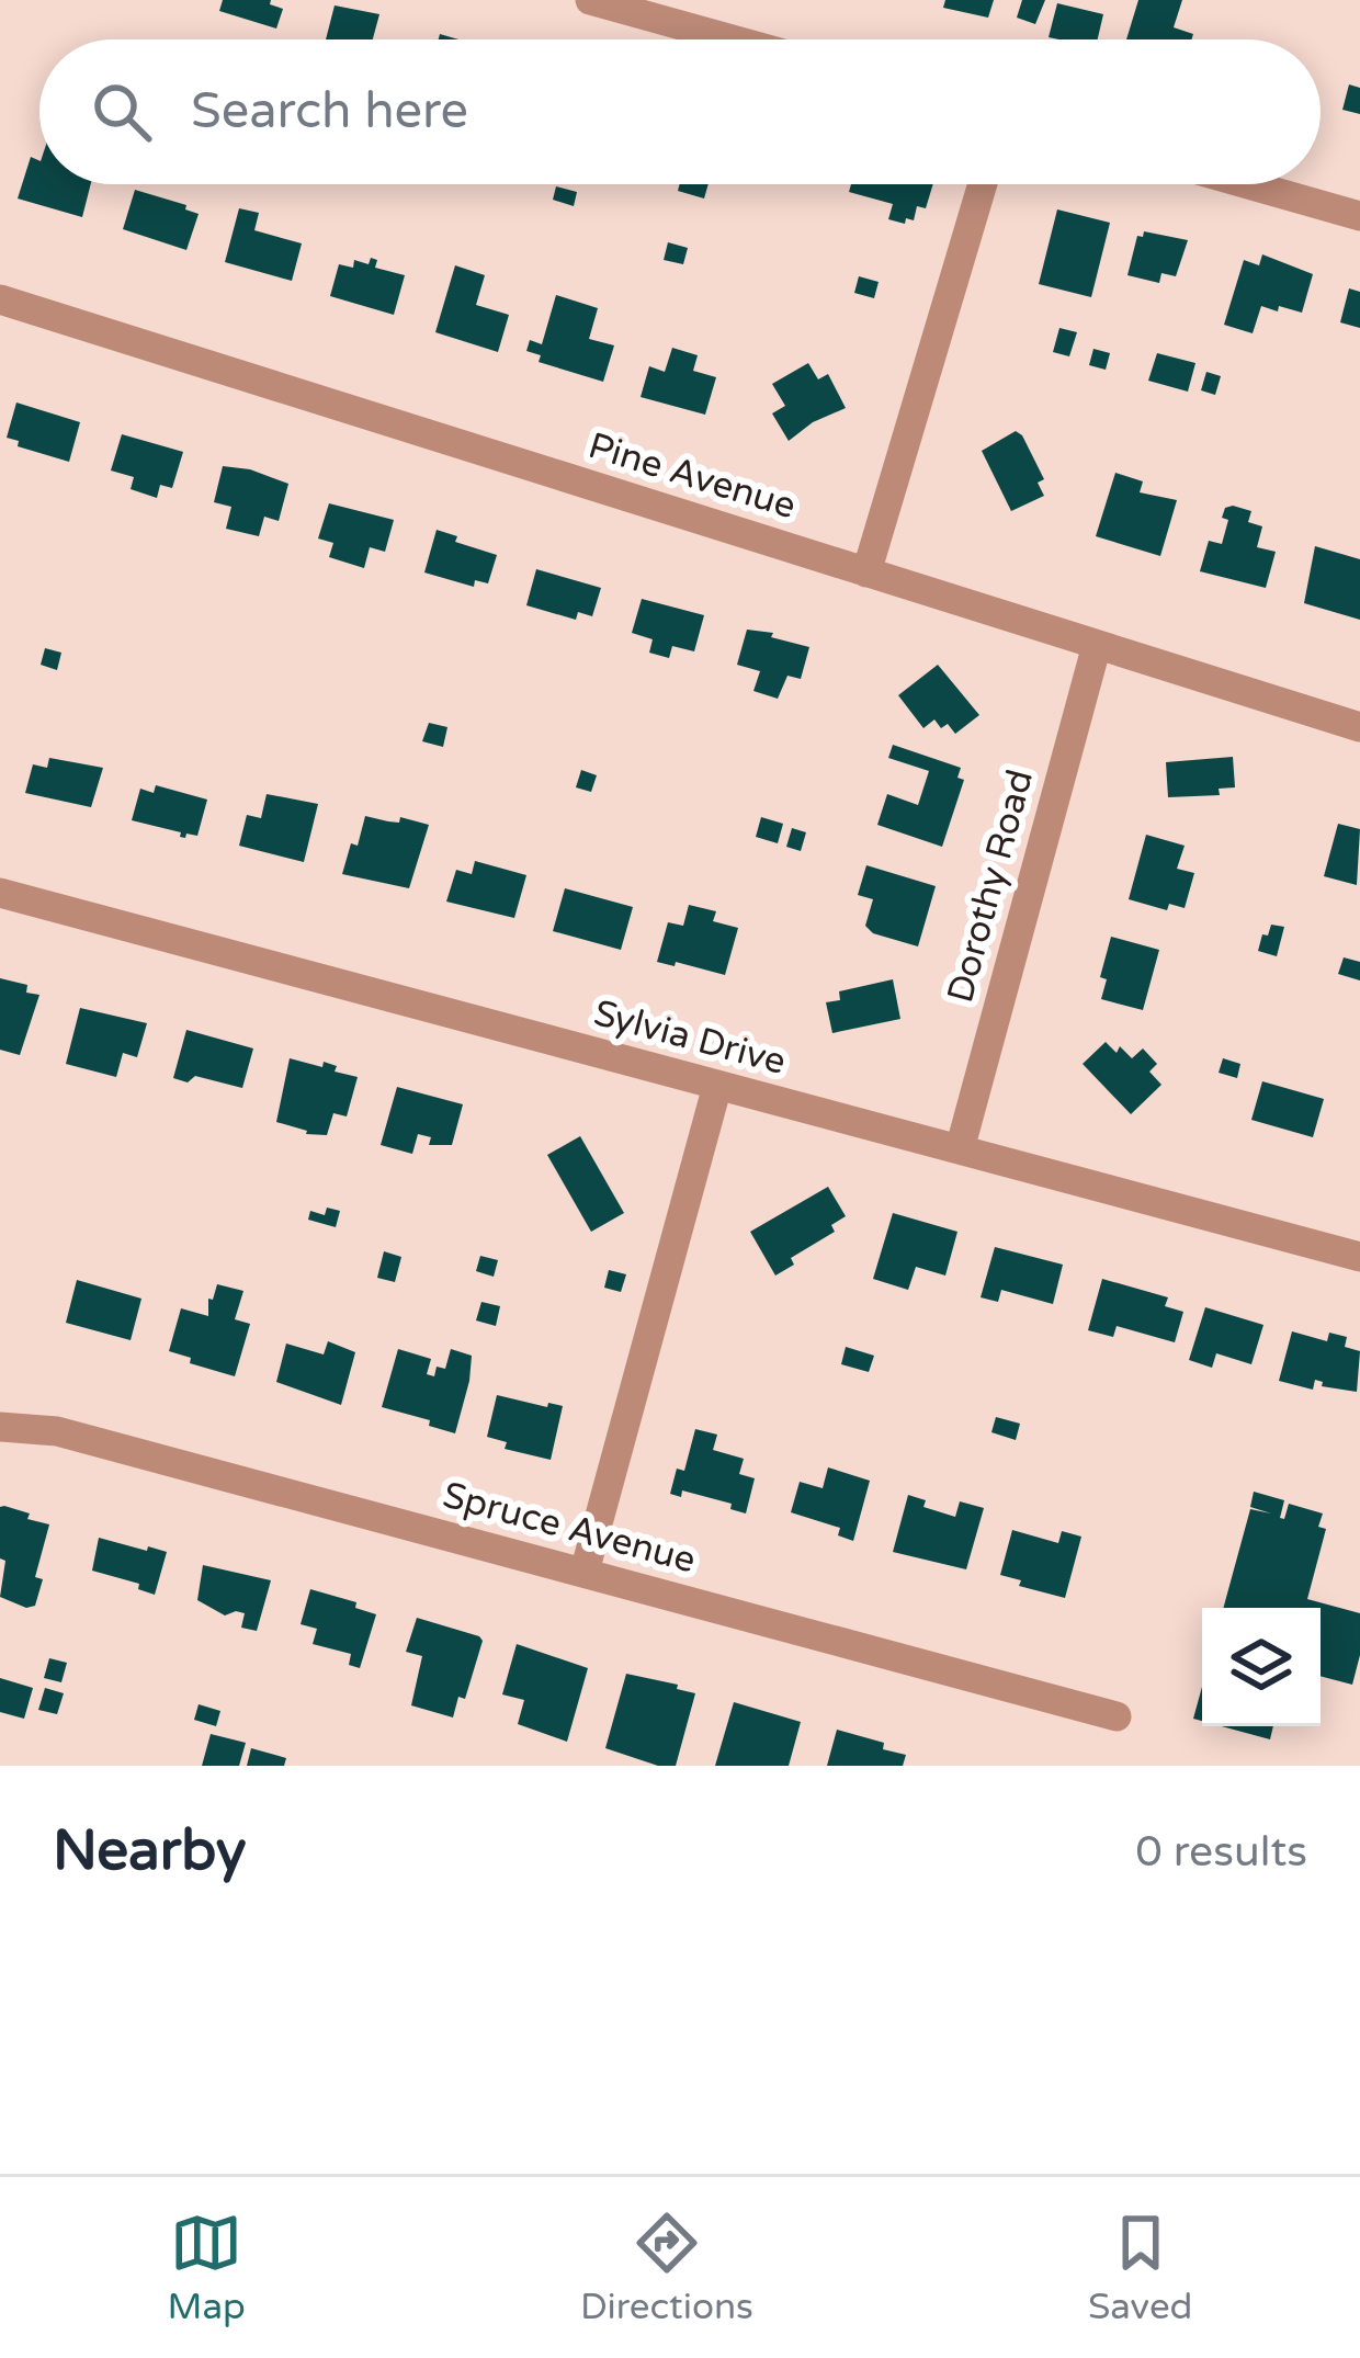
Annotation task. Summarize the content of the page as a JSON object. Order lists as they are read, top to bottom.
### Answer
{
  "streets": {
    "street": [
      "Pine Avenue",
      "Dorothy Road",
      "Sylvia Drive",
      "Spruce Avenue"
    ]
  },
  "crossings": [
    ["Pine Avenue", "Dorothy Road"],
    ["Dorothy Road", "Sylvia Drive"]
  ],
  "page": {
    "search": "Search here",
    "heading": ["Nearby", "0 results"],
    "nav": ["Map", "Directions", "Saved"]
  }
}
